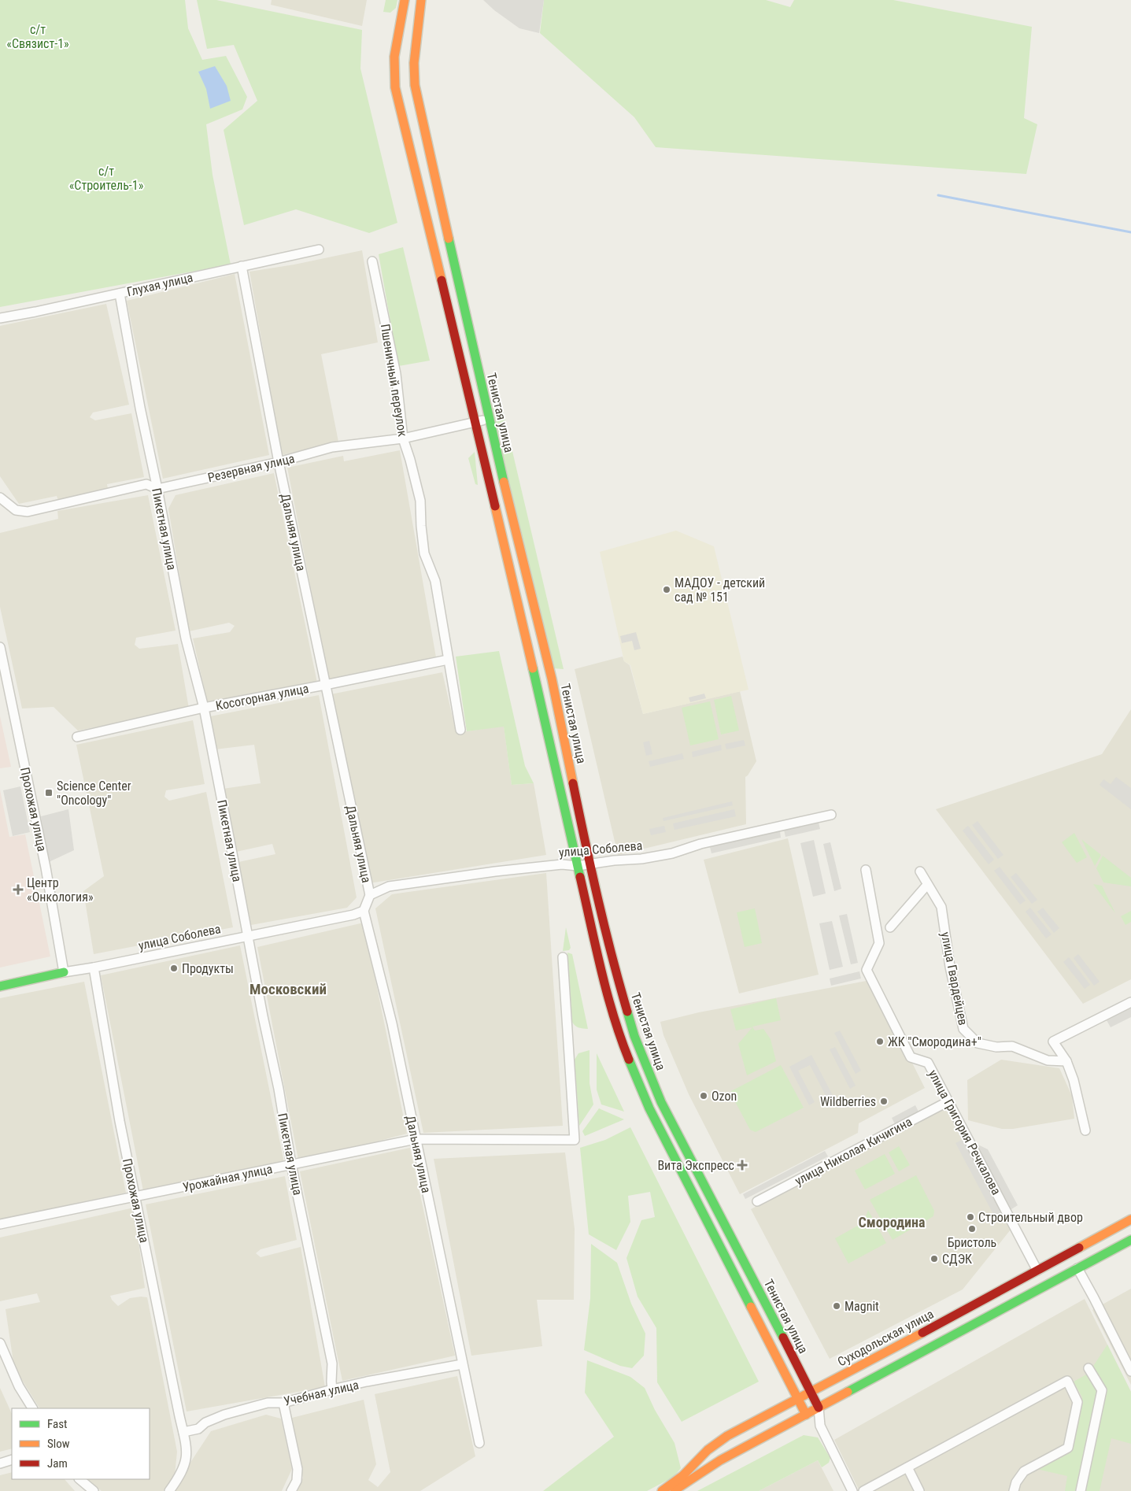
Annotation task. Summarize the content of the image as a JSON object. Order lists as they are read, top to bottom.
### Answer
{
  "streets": {
    "main road": ["Тенистая улица", "улица Соболева", "Суходольская улица"],
    "street": [
      "Глухая улица",
      "Пшеничный переулок",
      "Резервная улица",
      "Пикетная улица",
      "Дальняя улица",
      "Косогорная улица",
      "Прохожая улица",
      "улица Гвардейцев",
      "улица Григория Речкалова",
      "улица Николая Кичигина",
      "Урожайная улица",
      "Учебная улица"
    ]
  },
  "crossings": [
    ["Глухая улица", "Пикетная улица"],
    ["Глухая улица", "Дальняя улица"],
    ["Пшеничный переулок", "Резервная улица"],
    ["Пшеничный переулок", "Косогорная улица"],
    ["Тенистая улица", "Резервная улица"],
    ["Тенистая улица", "улица Соболева"],
    ["Тенистая улица", "Суходольская улица"],
    ["Резервная улица", "Пикетная улица"],
    ["Резервная улица", "Дальняя улица"],
    ["Пикетная улица", "Косогорная улица"],
    ["Пикетная улица", "улица Соболева"],
    ["Пикетная улица", "Урожайная улица"],
    ["Пикетная улица", "Учебная улица"],
    ["Дальняя улица", "Косогорная улица"],
    ["Дальняя улица", "улица Соболева"],
    ["Дальняя улица", "Урожайная улица"],
    ["Дальняя улица", "Учебная улица"],
    ["Прохожая улица", "улица Соболева"],
    ["Прохожая улица", "Урожайная улица"],
    ["Прохожая улица", "Учебная улица"],
    ["улица Григория Речкалова", "улица Николая Кичигина"],
    ["улица Григория Речкалова", "Суходольская улица"]
  ],
  "districts": ["Московский", "Смородина"],
  "parks": ["с/т «Связист-1»", "с/т «Строитель-1»"],
  "places": {
    "other": [
      "МАДОУ - детский сад № 151",
      "Продукты",
      "ЖК \"Смородина+\"",
      "Ozon",
      "Wildberries",
      "Строительный двор",
      "Бристоль",
      "СДЭК",
      "Magnit"
    ],
    "transit": ["Science Center \"Oncology\""],
    "health": ["Центр «Онкология»", "Вита Экспресс"]
  },
  "legend": ["Fast", "Slow", "Jam"]
}
